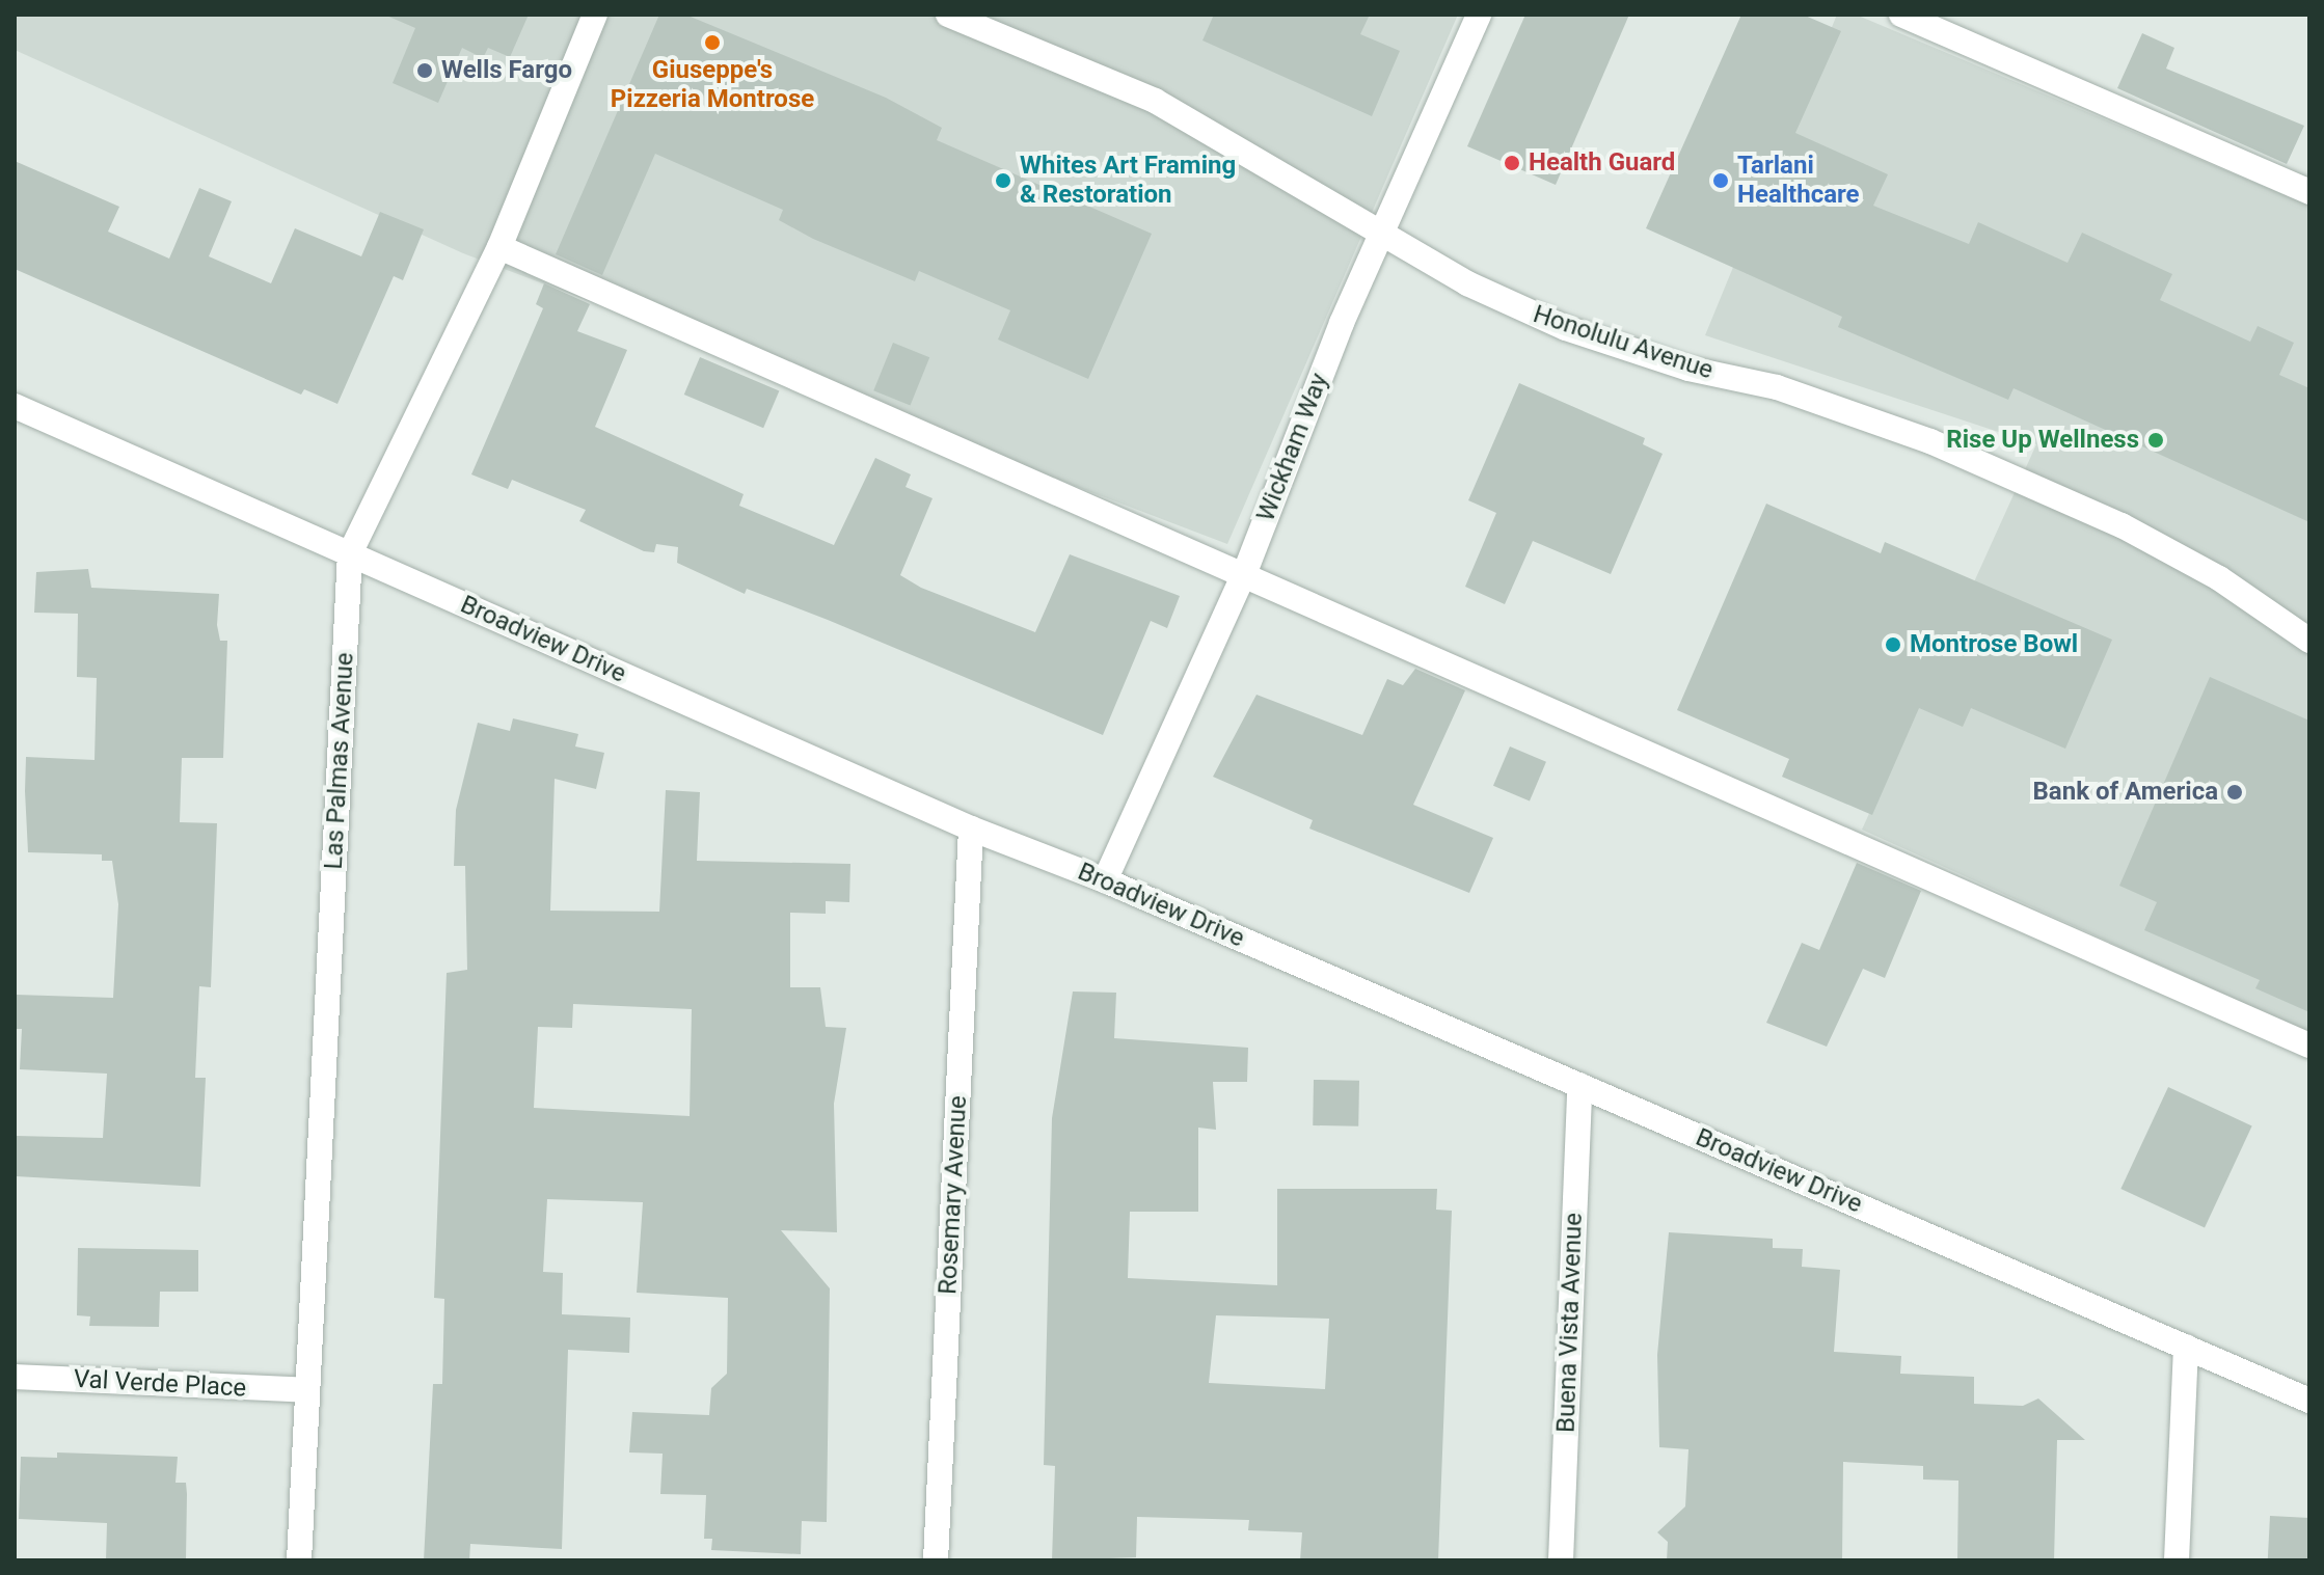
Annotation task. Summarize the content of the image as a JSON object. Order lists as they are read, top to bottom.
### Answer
{
  "streets": {
    "street": [
      "Honolulu Avenue",
      "Wickham Way",
      "Broadview Drive",
      "Las Palmas Avenue",
      "Rosemary Avenue",
      "Buena Vista Avenue",
      "Val Verde Place"
    ]
  },
  "crossings": [
    ["Honolulu Avenue", "Wickham Way"],
    ["Wickham Way", "Broadview Drive"],
    ["Broadview Drive", "Las Palmas Avenue"],
    ["Broadview Drive", "Rosemary Avenue"],
    ["Broadview Drive", "Buena Vista Avenue"],
    ["Las Palmas Avenue", "Val Verde Place"]
  ],
  "places": [
    "Giuseppe's Pizzeria Montrose",
    "Wells Fargo",
    "Health Guard",
    "Whites Art Framing & Restoration",
    "Tarlani Healthcare",
    "Rise Up Wellness",
    "Montrose Bowl",
    "Bank of America"
  ]
}
